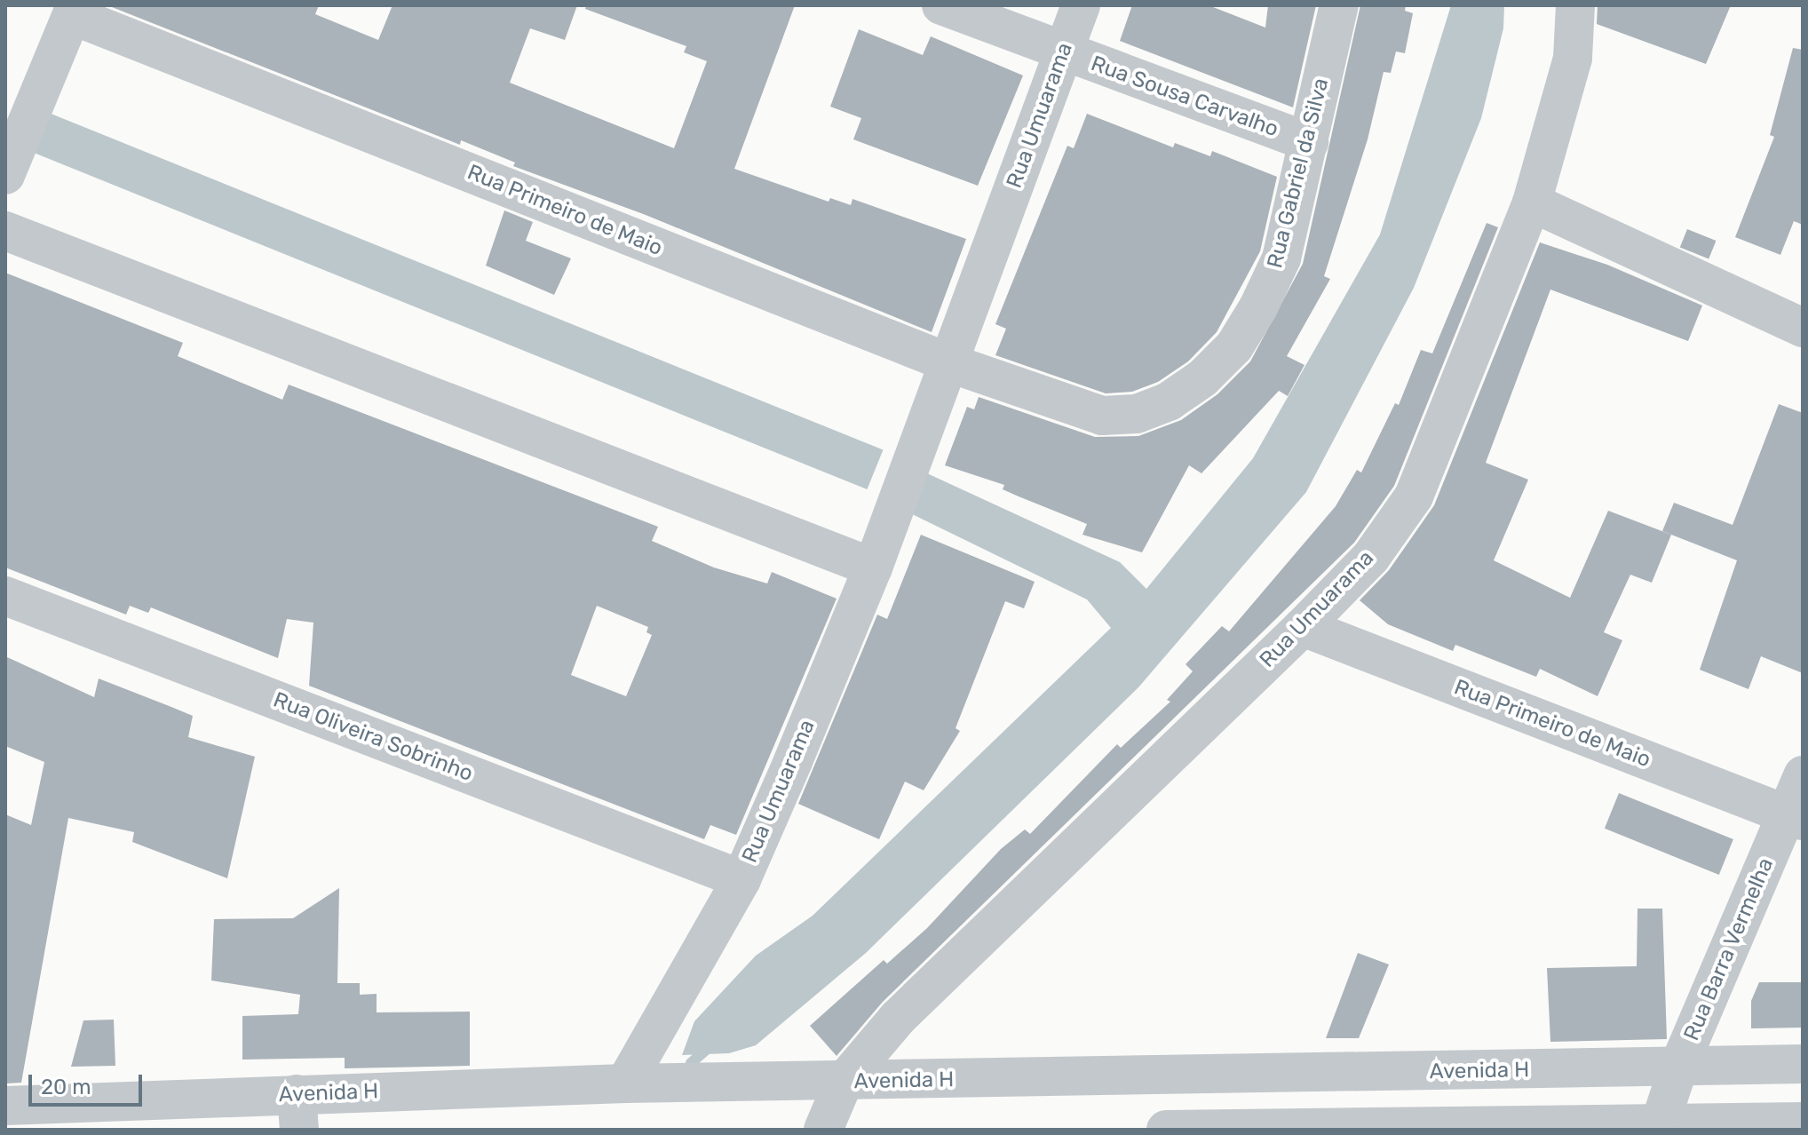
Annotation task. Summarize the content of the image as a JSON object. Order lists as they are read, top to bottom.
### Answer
{
  "streets": {
    "street": [
      "Rua Sousa Carvalho",
      "Rua Umuarama",
      "Rua Gabriel da Silva",
      "Rua Primeiro de Maio",
      "Rua Oliveira Sobrinho",
      "Rua Barra Vermelha",
      "Avenida H"
    ]
  },
  "crossings": [
    ["Rua Sousa Carvalho", "Rua Umuarama"],
    ["Rua Sousa Carvalho", "Rua Gabriel da Silva"],
    ["Rua Umuarama", "Rua Primeiro de Maio"],
    ["Rua Umuarama", "Rua Oliveira Sobrinho"],
    ["Rua Umuarama", "Avenida H"],
    ["Rua Gabriel da Silva", "Rua Primeiro de Maio"],
    ["Rua Primeiro de Maio", "Rua Barra Vermelha"],
    ["Rua Barra Vermelha", "Avenida H"]
  ],
  "scale_bar": "20 m"
}
